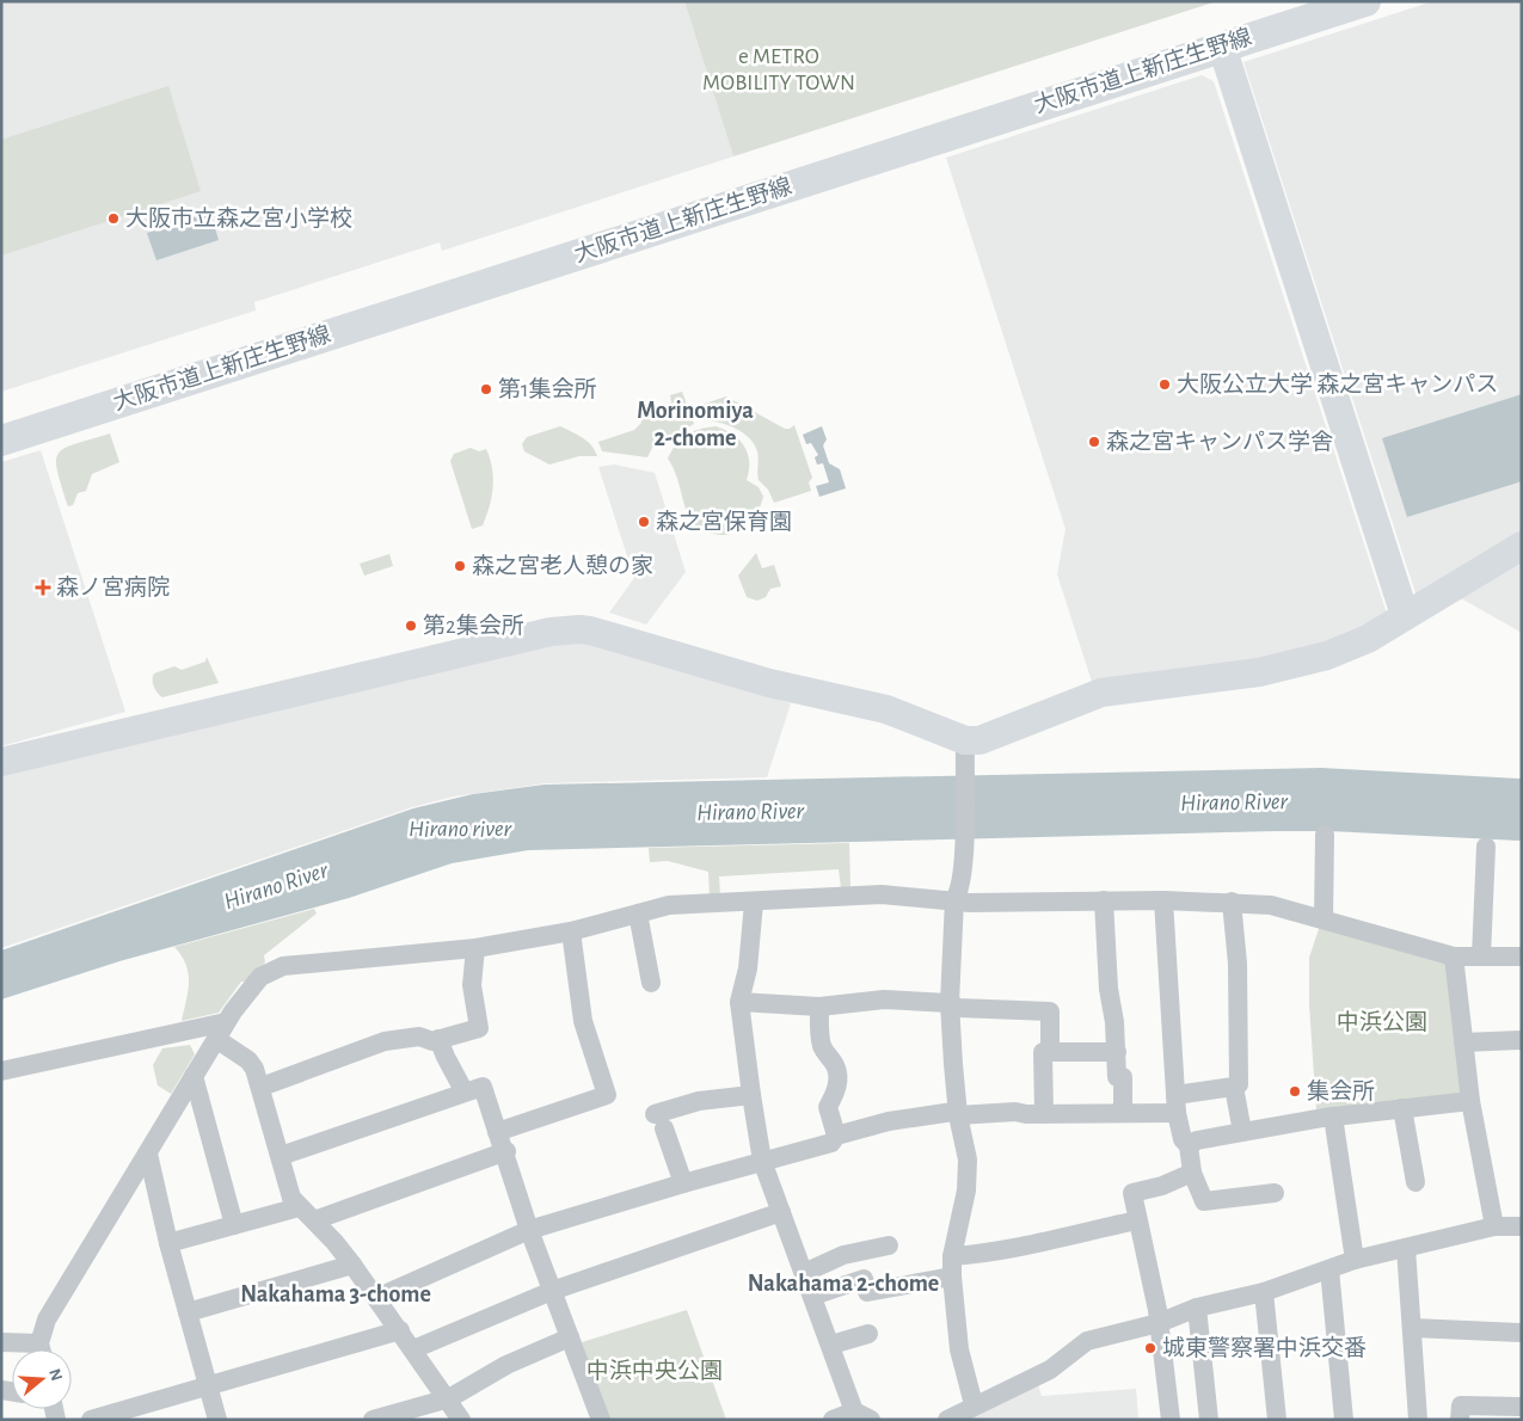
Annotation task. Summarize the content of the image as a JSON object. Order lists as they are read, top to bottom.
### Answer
{
  "streets": {
    "main road": ["大阪市道上新庄生野線"]
  },
  "districts": ["Morinomiya 2-chome", "Nakahama 2-chome", "Nakahama 3-chome"],
  "water": ["Hirano River", "Hirano river"],
  "parks": ["e METRO MOBILITY TOWN", "中浜公園", "中浜中央公園"],
  "places": {
    "other": [
      "大阪市立森之宮小学校",
      "大阪公立大学 森之宮キャンパス",
      "第1集会所",
      "森之宮キャンパス学舎",
      "森之宮保育園",
      "森之宮老人憩の家",
      "第2集会所",
      "集会所",
      "城東警察署中浜交番"
    ],
    "health": ["森ノ宮病院"]
  },
  "north": "right"
}
